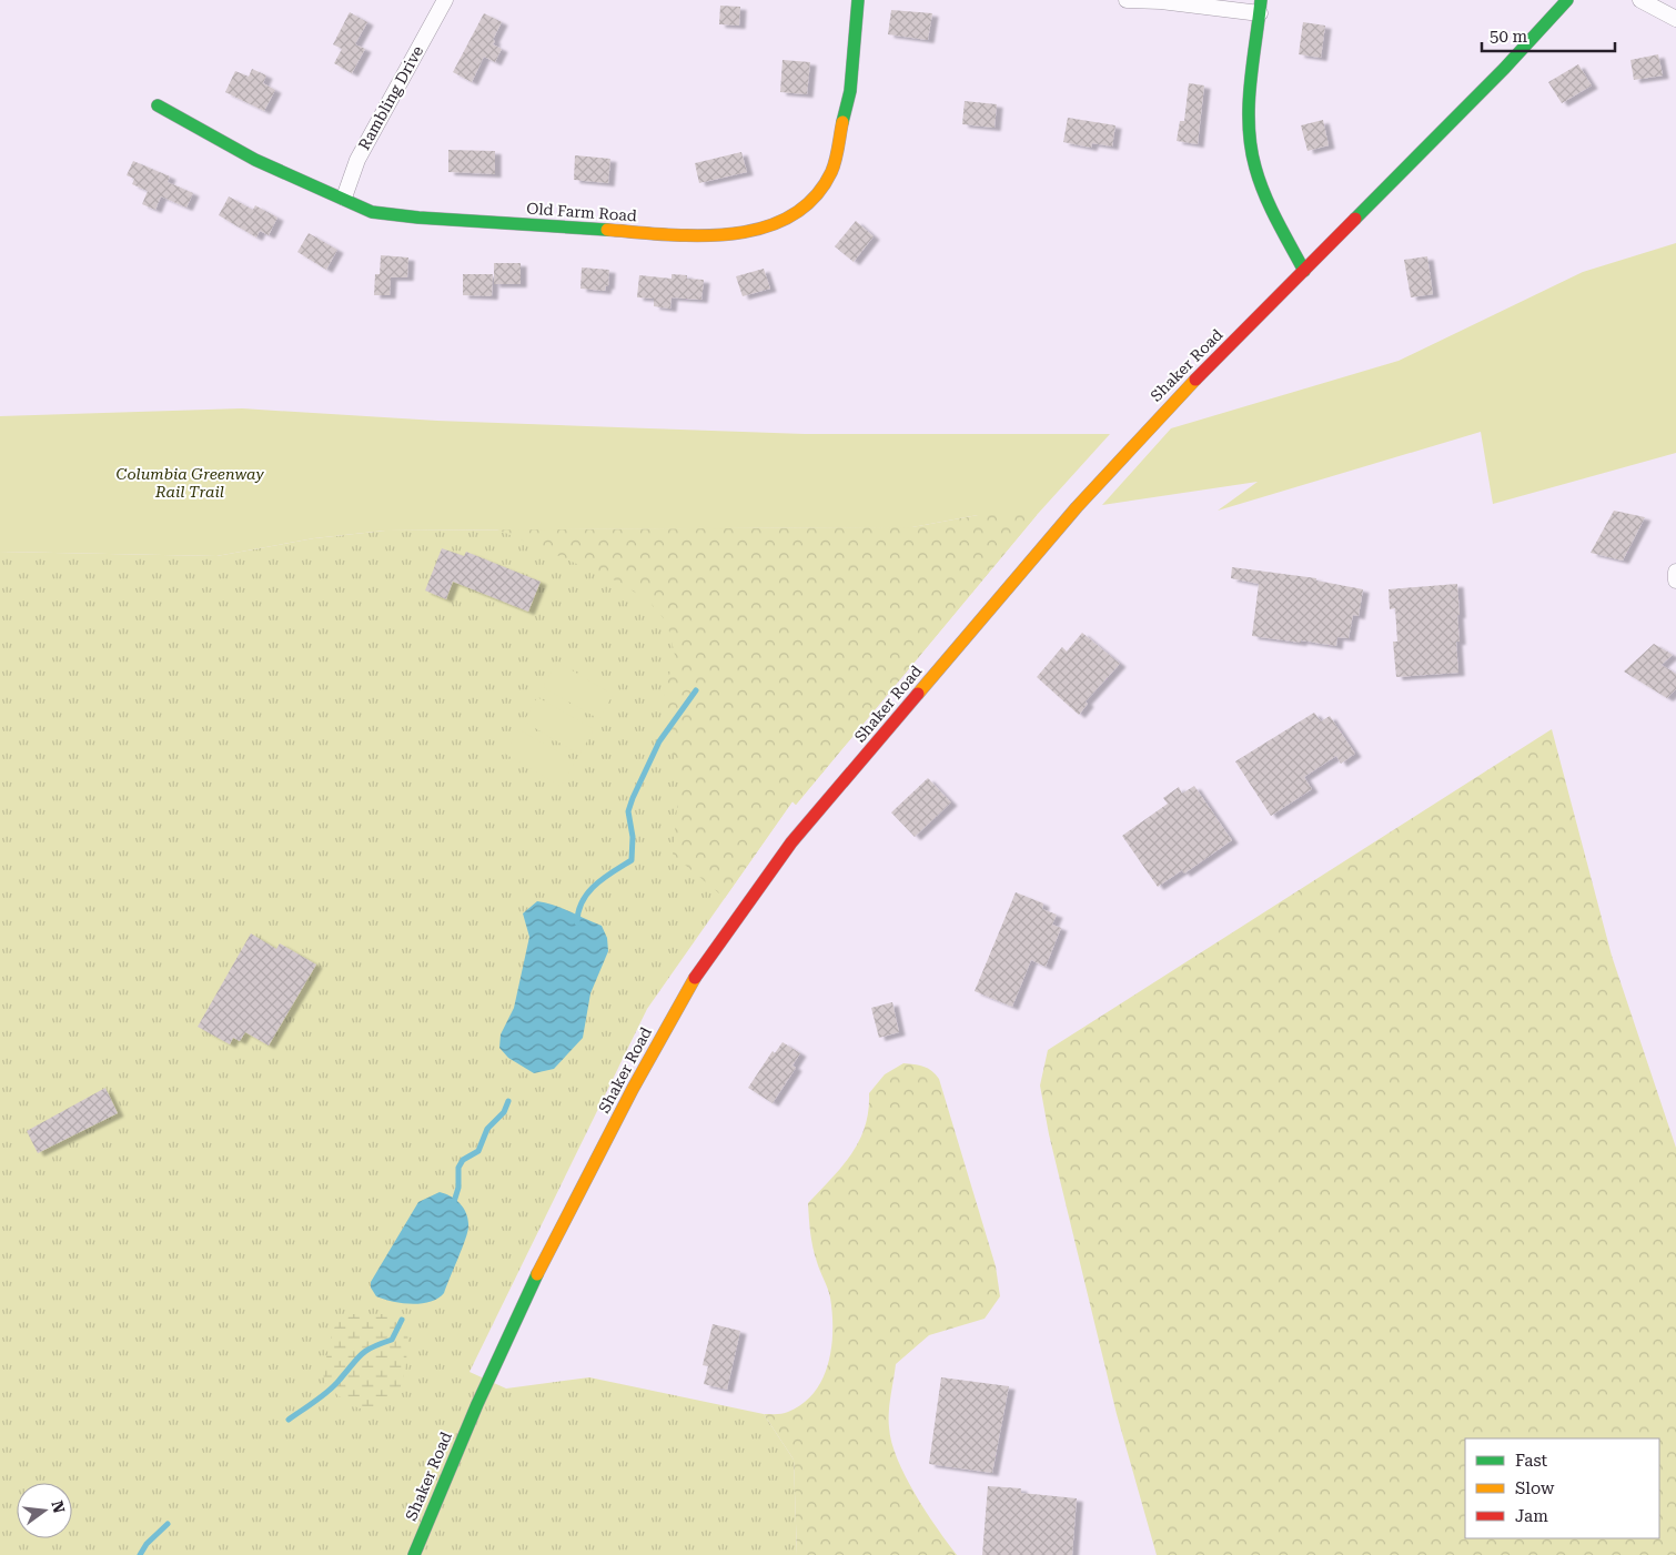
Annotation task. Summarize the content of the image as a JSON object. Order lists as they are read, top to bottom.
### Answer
{
  "streets": {
    "street": ["Rambling Drive", "Old Farm Road", "Shaker Road"]
  },
  "crossings": [
    ["Rambling Drive", "Old Farm Road"]
  ],
  "parks": ["Columbia Greenway Rail Trail"],
  "legend": ["Fast", "Slow", "Jam"],
  "scale_bar": "50 m",
  "north": "right"
}
